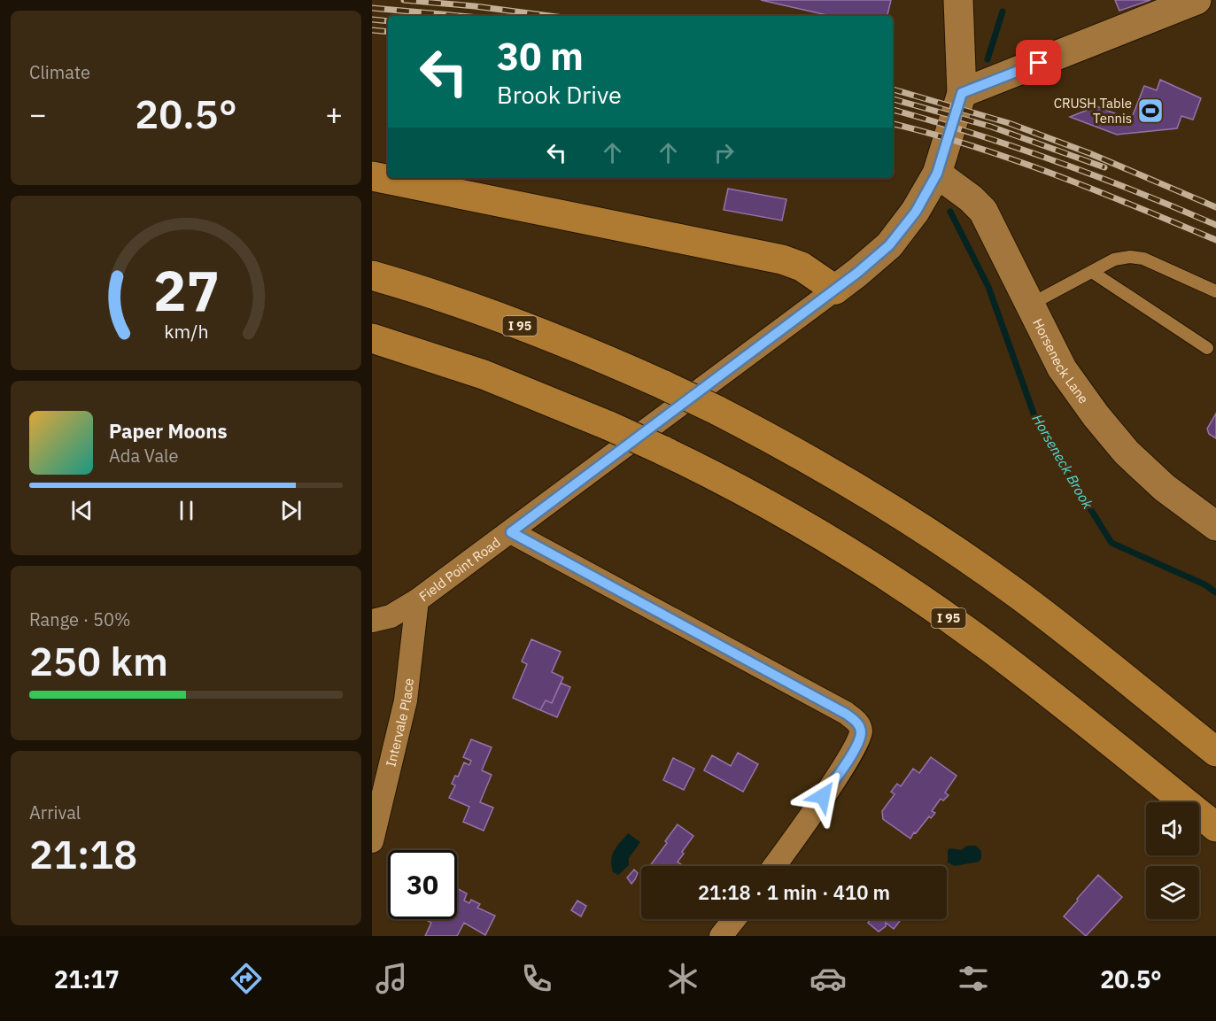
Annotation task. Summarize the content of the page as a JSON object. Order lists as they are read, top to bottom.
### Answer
{
  "streets": {
    "highway": ["I 95"],
    "main road": ["Horseneck Lane", "Field Point Road"],
    "street": ["Intervale Place"]
  },
  "crossings": [
    ["Horseneck Lane", "Field Point Road"],
    ["Field Point Road", "Intervale Place"]
  ],
  "water": ["Horseneck Brook"],
  "places": {
    "sports": ["CRUSH Table Tennis"]
  },
  "page": {
    "tile": [
      "Climate",
      ["Range · 50%", "250 km"],
      ["Arrival", "21:18"]
    ],
    "turn": ["30 m", "Brook Drive"],
    "heat": ["−", "20.5°", "+"],
    "song": ["Paper Moons", "Ada Vale"],
    "limit": "30",
    "trip": "21:18 · 1 min · 410 m",
    "tabs": ["21:17", "20.5°"],
    "gauge": ["27", "km/h"]
  }
}
